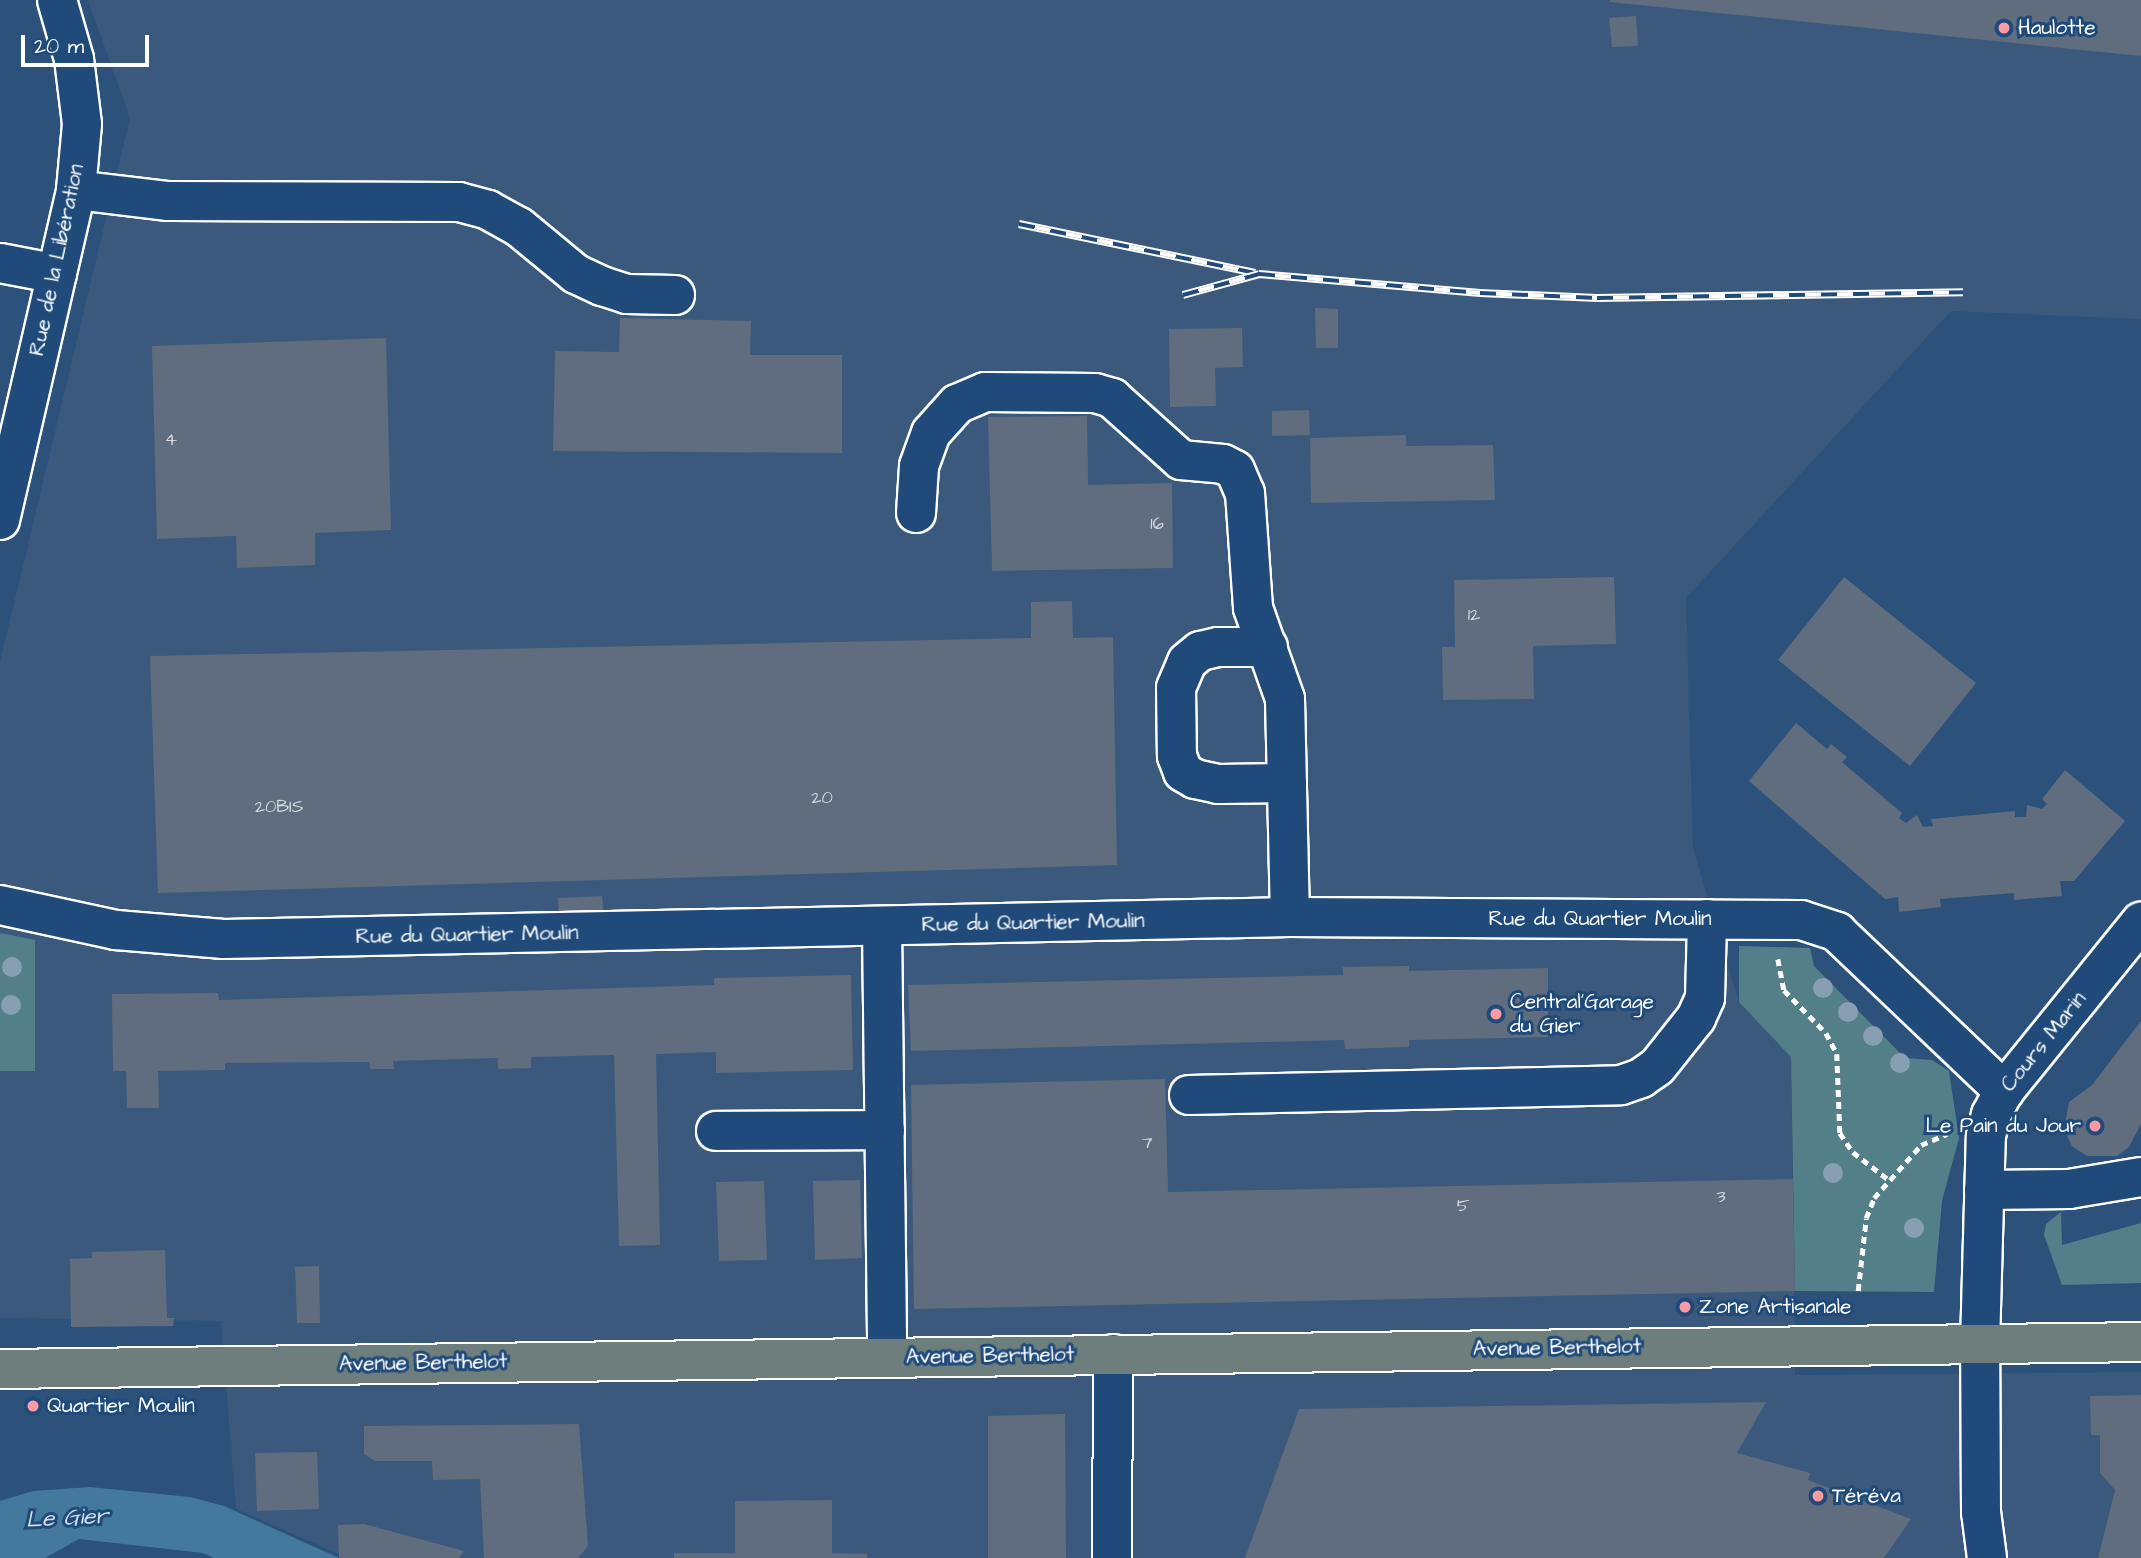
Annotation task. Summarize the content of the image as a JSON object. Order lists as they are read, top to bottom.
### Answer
{
  "streets": {
    "main road": ["Avenue Berthelot"],
    "street": ["Rue de la Libération", "Rue du Quartier Moulin", "Cours Marin"]
  },
  "crossings": [
    ["Rue du Quartier Moulin", "Cours Marin"],
    ["Cours Marin", "Avenue Berthelot"]
  ],
  "water": ["Le Gier"],
  "places": [
    "Haulotte",
    "Central'Garage du Gier",
    "Le Pain du Jour",
    "Zone Artisanale",
    "Quartier Moulin",
    "Téréva"
  ],
  "house_numbers": [
    "4",
    "16",
    "12",
    "20",
    "20BIS",
    "7",
    "3",
    "5"
  ],
  "scale_bar": "20 m"
}
